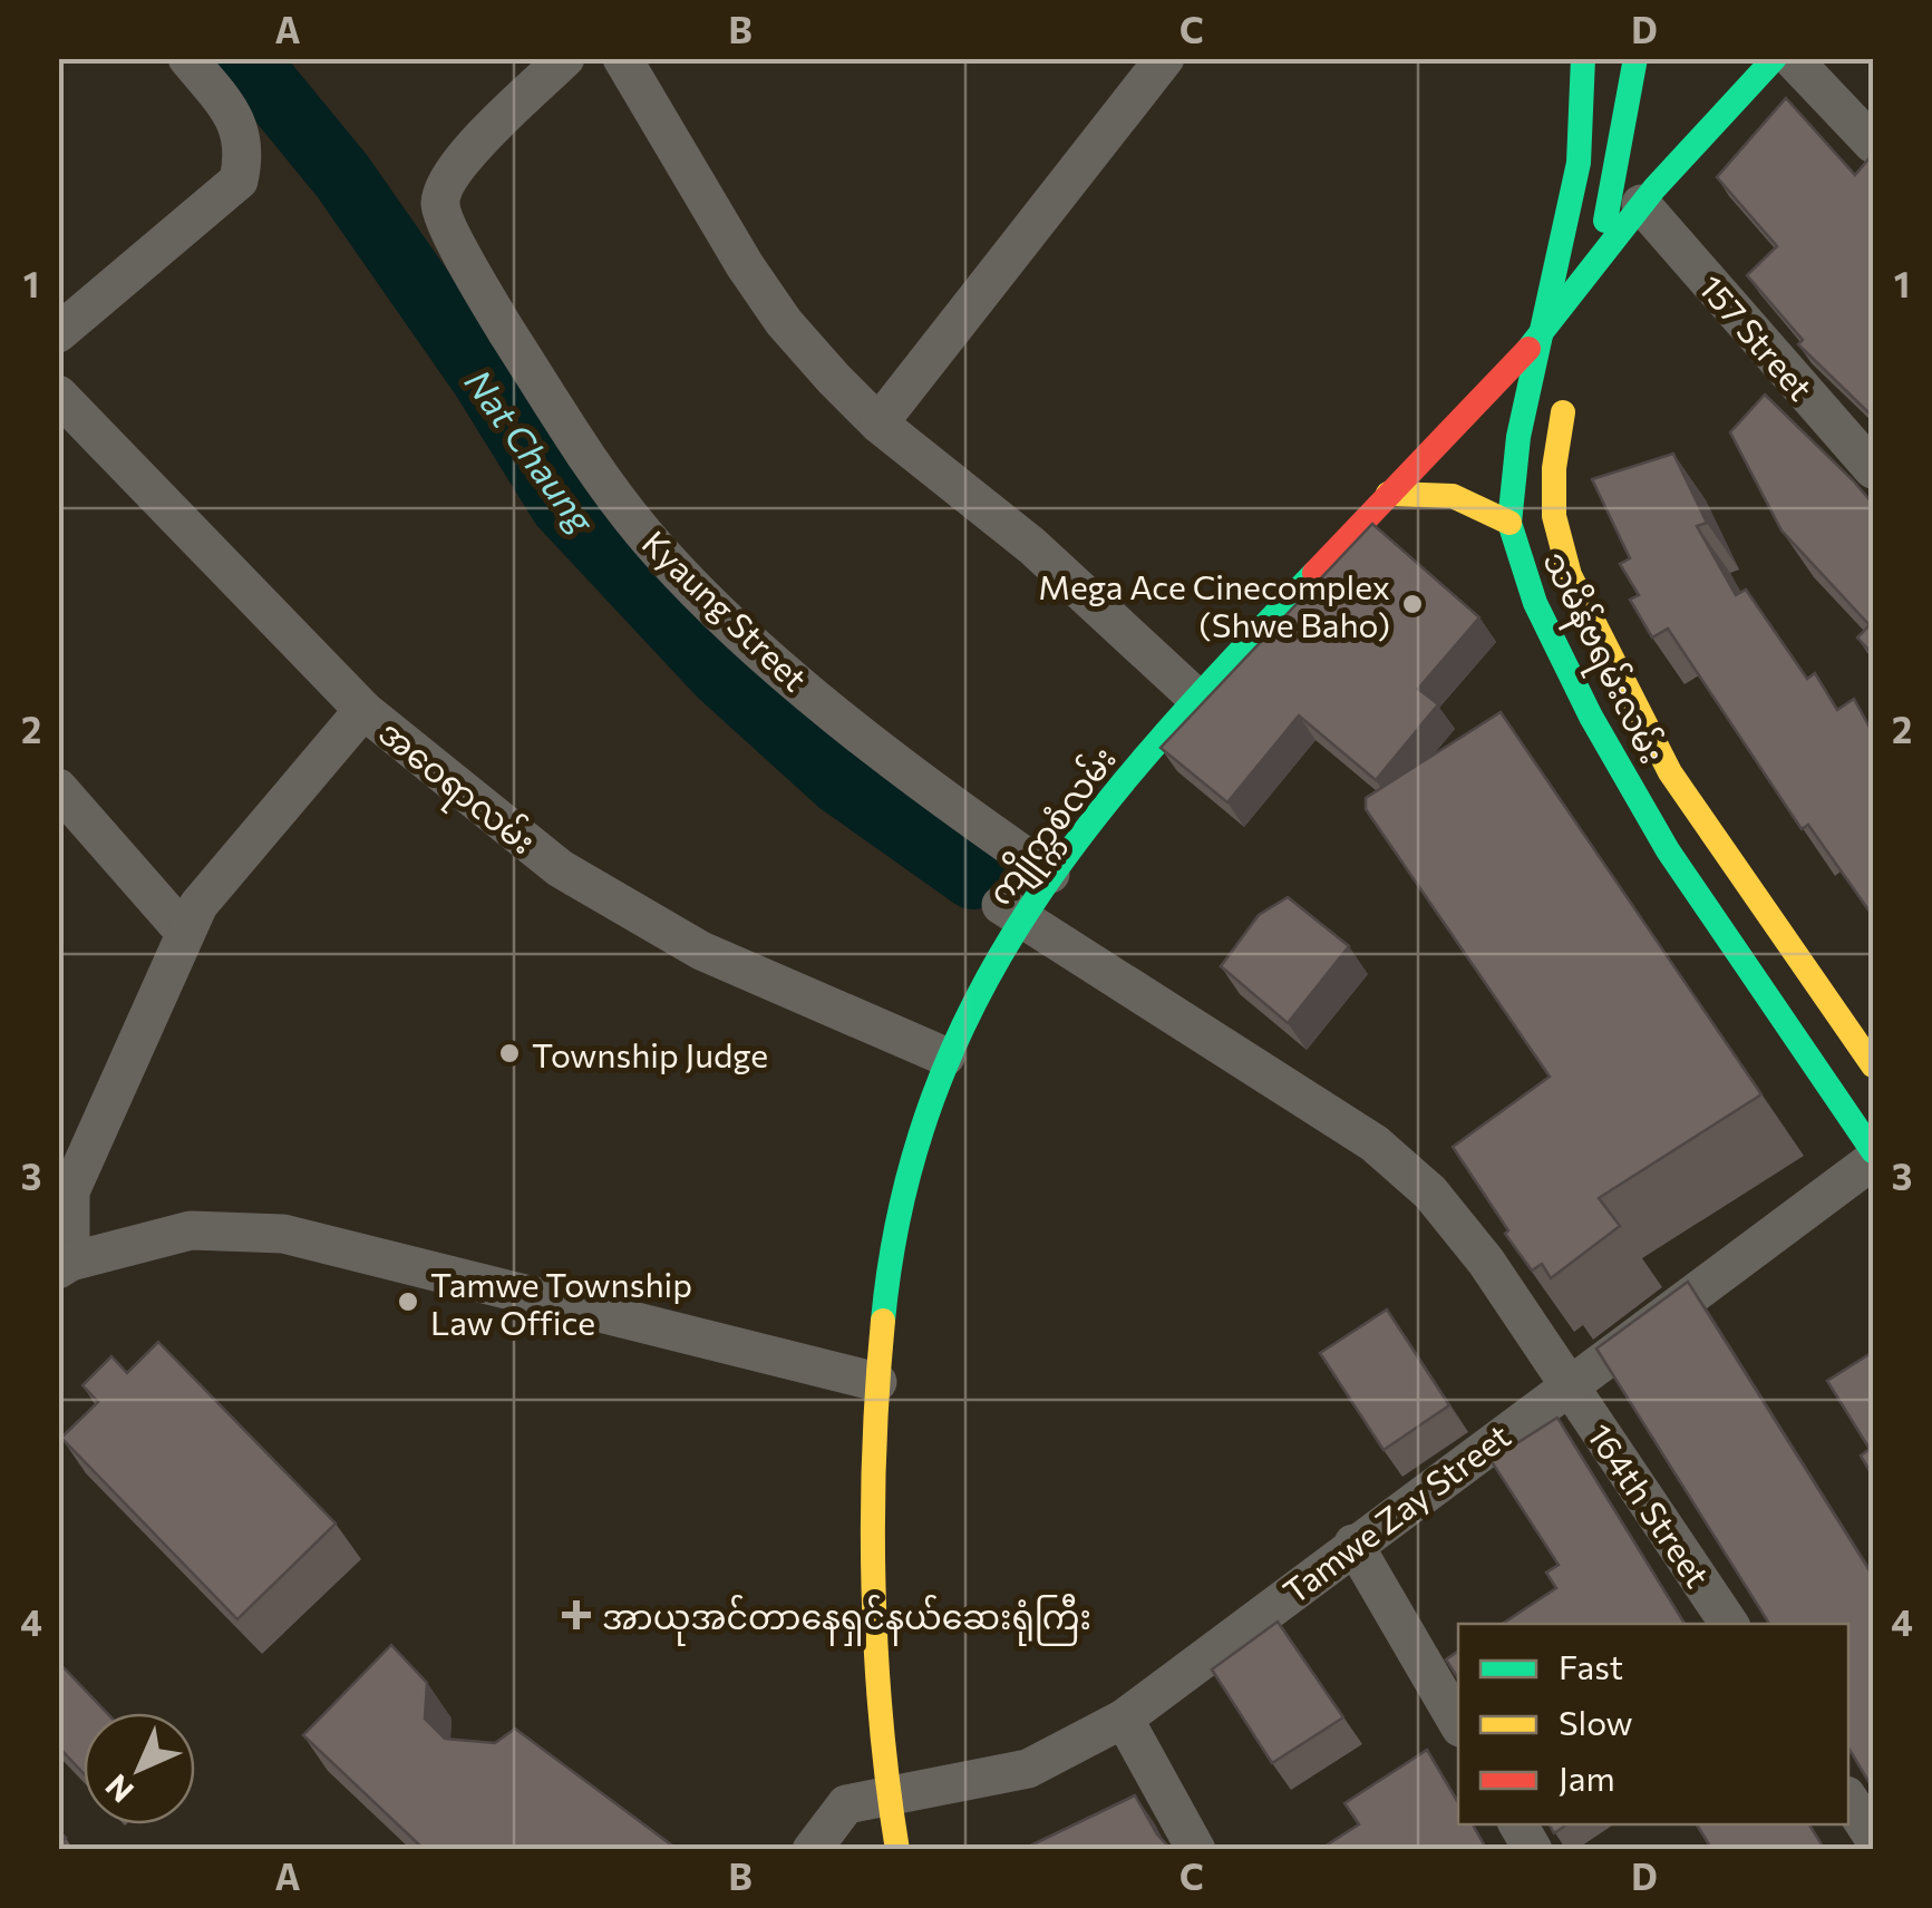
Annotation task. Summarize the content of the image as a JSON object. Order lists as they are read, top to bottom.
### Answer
{
  "streets": {
    "main road": ["သမိန်ဗရမ်းလမ်း", "ကျိုက္ကစံလမ်း"],
    "street": [
      "157 Street",
      "Kyaung Street",
      "အဝေရာလမ်း",
      "164th Street",
      "Tamwe Zay Street"
    ]
  },
  "crossings": [
    ["Kyaung Street", "ကျိုက္ကစံလမ်း"],
    ["Kyaung Street", "164th Street"],
    ["Kyaung Street", "Tamwe Zay Street"],
    ["သမိန်ဗရမ်းလမ်း", "ကျိုက္ကစံလမ်း"],
    ["အဝေရာလမ်း", "ကျိုက္ကစံလမ်း"],
    ["ကျိုက္ကစံလမ်း", "Tamwe Zay Street"],
    ["164th Street", "Tamwe Zay Street"]
  ],
  "water": ["Nat Chaung"],
  "places": {
    "other": ["Mega Ace Cinecomplex (Shwe Baho)", "Township Judge", "Tamwe Township Law Office"],
    "health": ["အာယုအင်တာနေရှင်နယ်ဆေးရုံကြီး"]
  },
  "legend": ["Fast", "Slow", "Jam"],
  "north": "bottom left",
  "grid": {
    "columns": [
      "A",
      "B",
      "C",
      "D"
    ],
    "rows": [
      "1",
      "2",
      "3",
      "4"
    ]
  }
}
